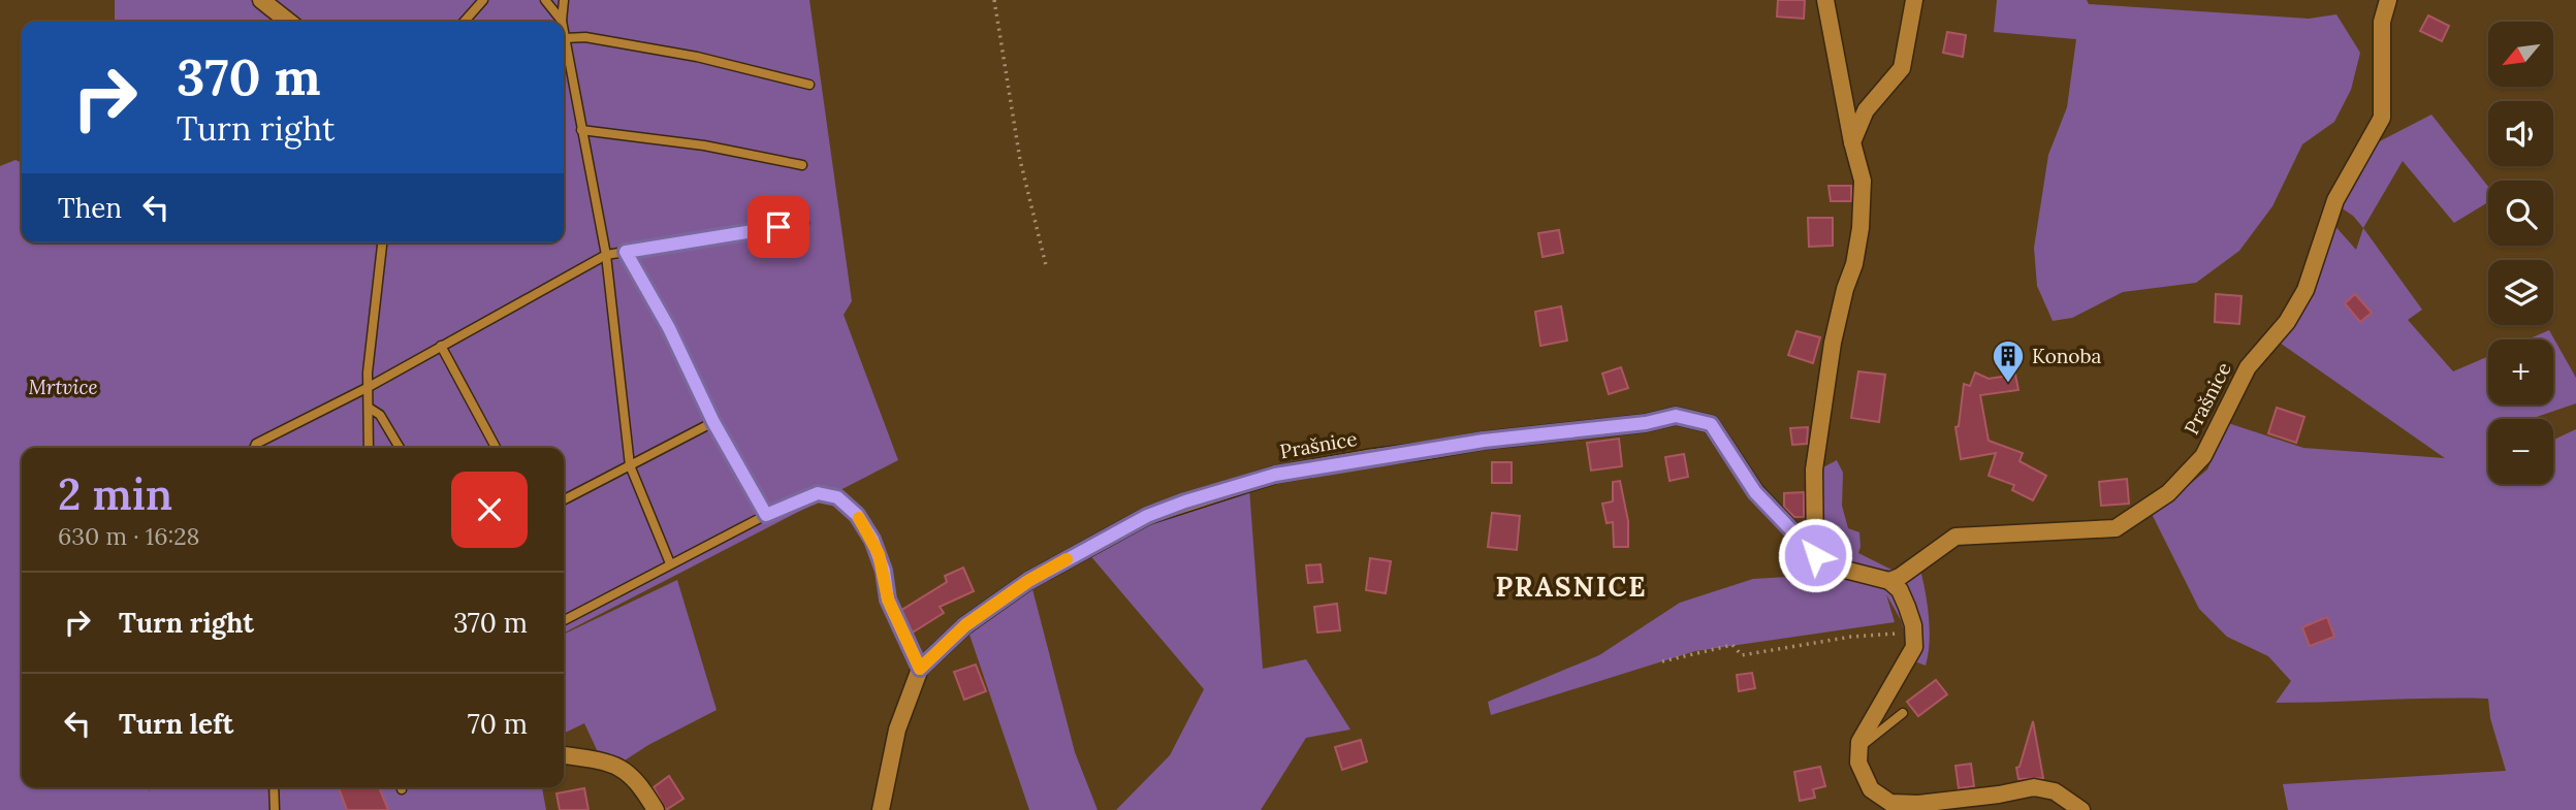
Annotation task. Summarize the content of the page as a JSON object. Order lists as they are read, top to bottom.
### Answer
{
  "streets": {
    "street": ["Prašnice"]
  },
  "districts": ["PRASNICE"],
  "parks": ["Mrtvice"],
  "places": {
    "building": ["Konoba"]
  },
  "north": "bottom left",
  "page": {
    "map_buttons": ["+", "−"],
    "turn": ["370 m", "Turn right"],
    "then": "Then",
    "heading": ["2 min", "630 m · 16:28"],
    "list": [
      {
        "name": "Turn right",
        "value": "370 m"
      },
      {
        "name": "Turn left",
        "value": "70 m"
      }
    ]
  }
}
